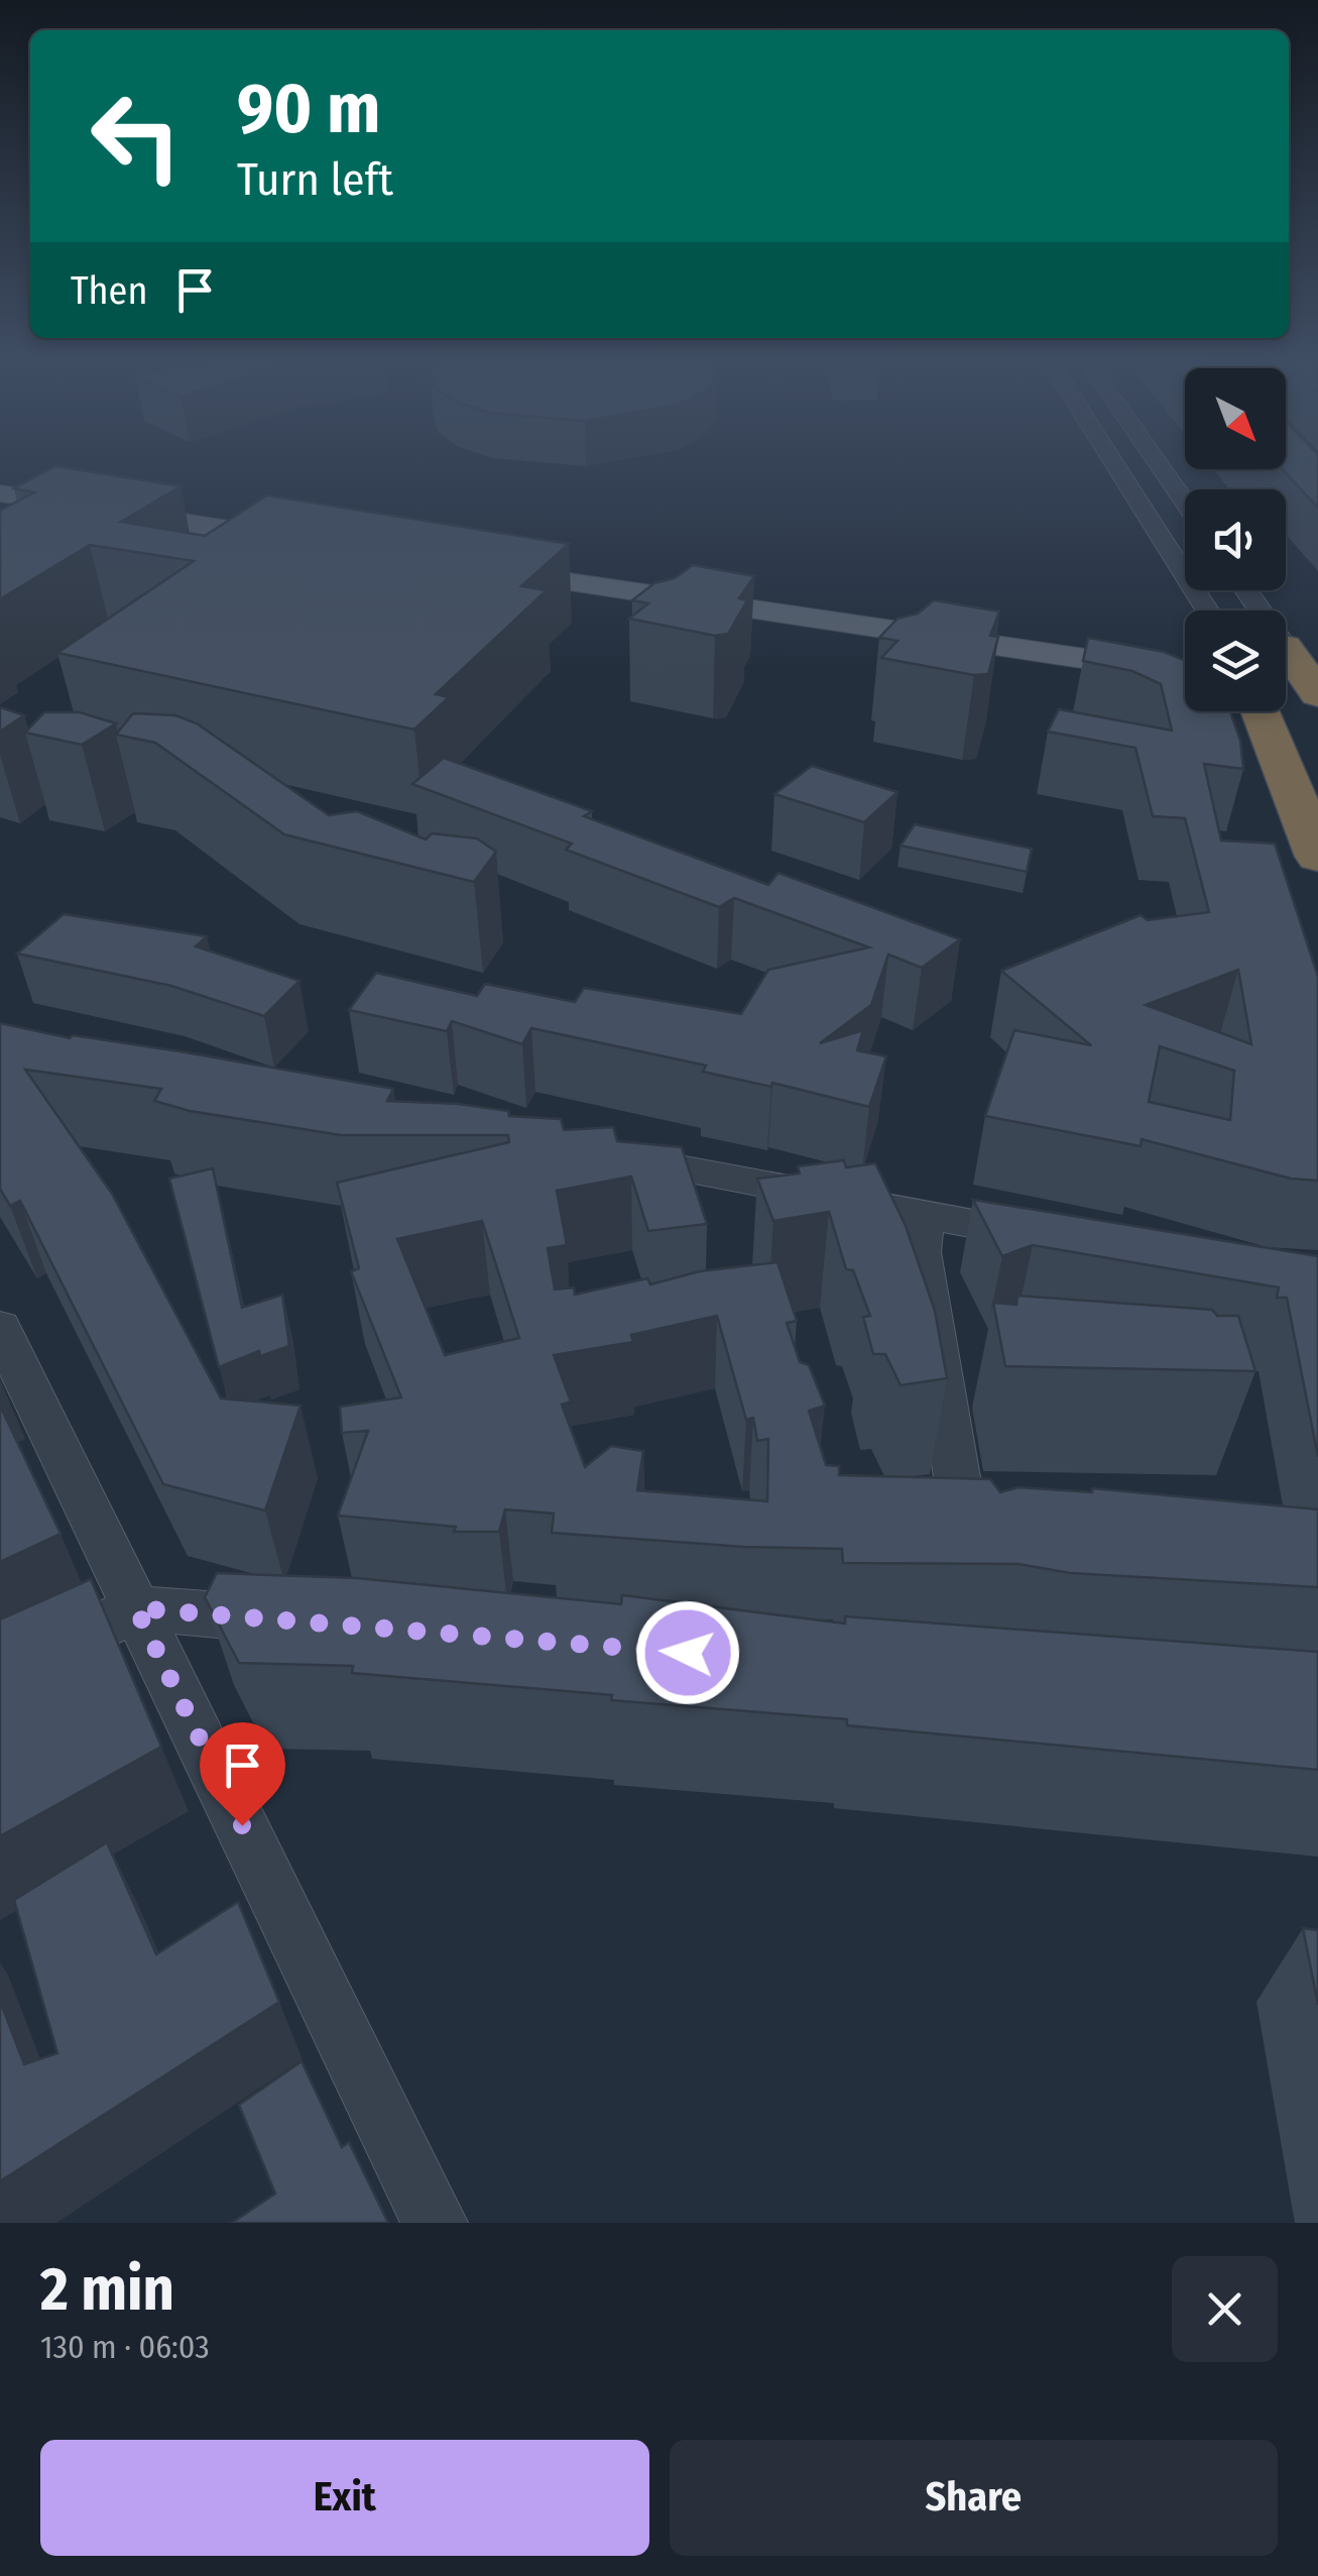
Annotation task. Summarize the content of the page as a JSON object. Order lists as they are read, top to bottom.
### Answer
{
  "north": "bottom right",
  "page": {
    "turn": ["90 m", "Turn left"],
    "then": "Then",
    "heading": ["2 min", "130 m · 06:03"],
    "buttons": ["Exit", "Share"]
  }
}
